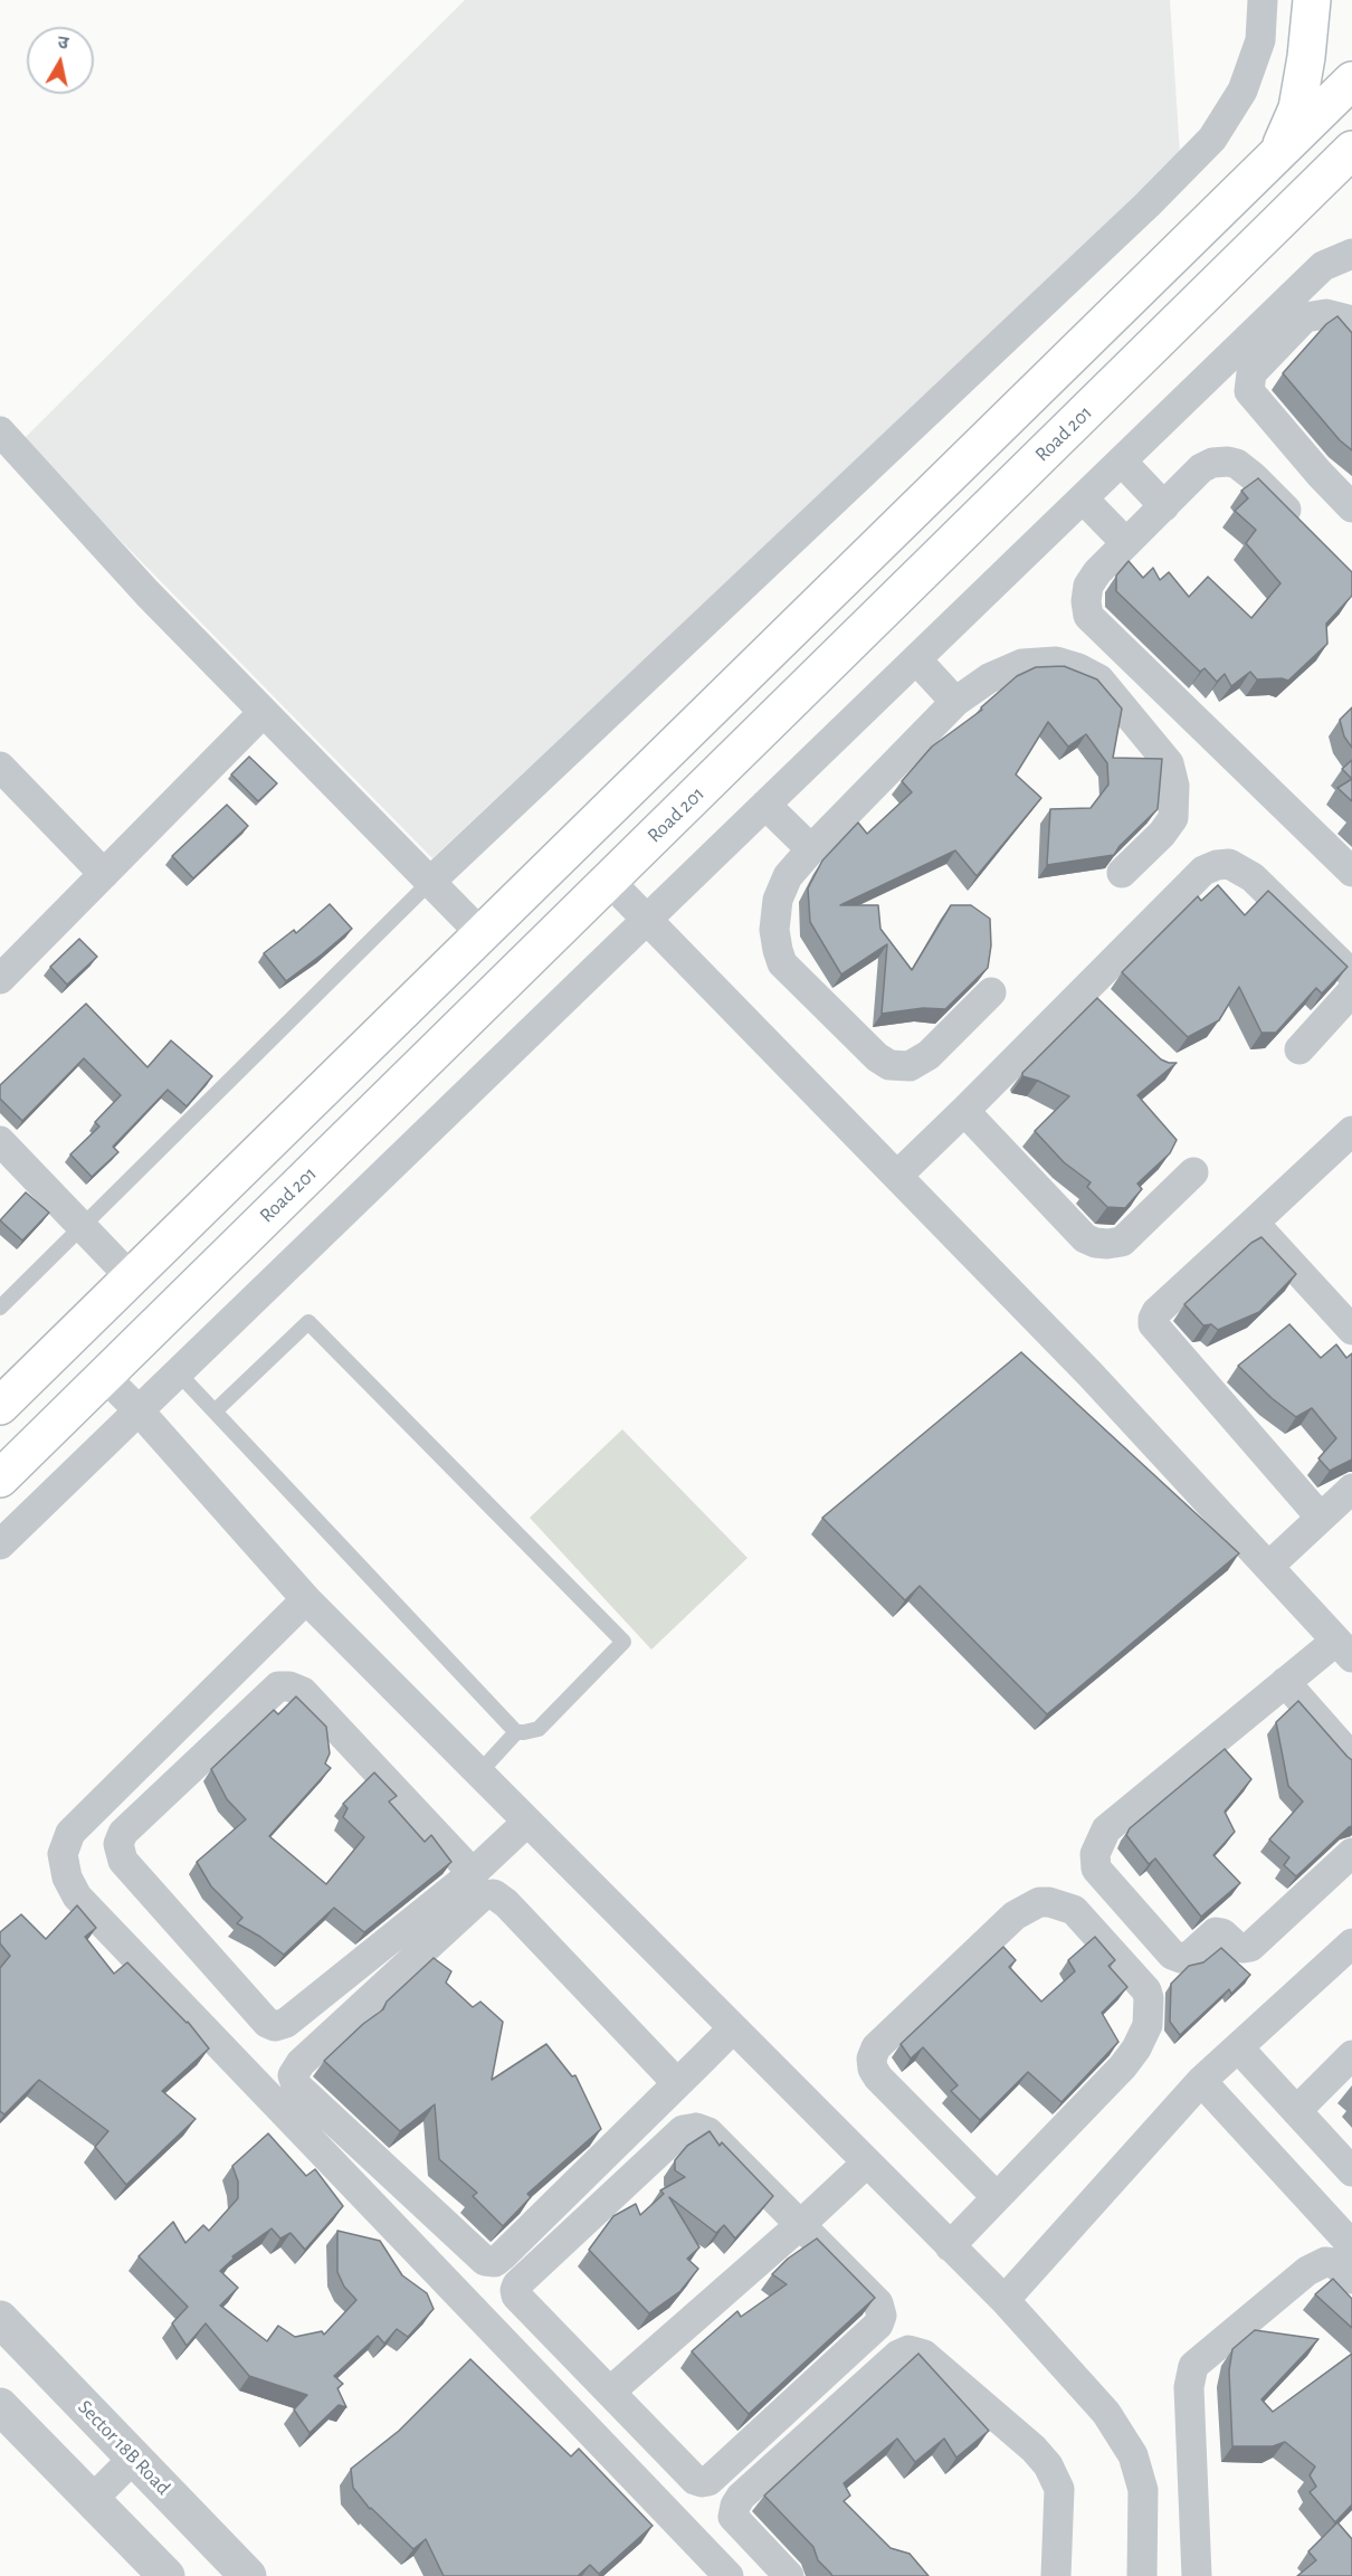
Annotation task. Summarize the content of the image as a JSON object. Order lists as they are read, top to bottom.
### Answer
{
  "streets": {
    "main road": ["Road 201"],
    "street": ["Sector 18B Road"]
  },
  "north": "top"
}
